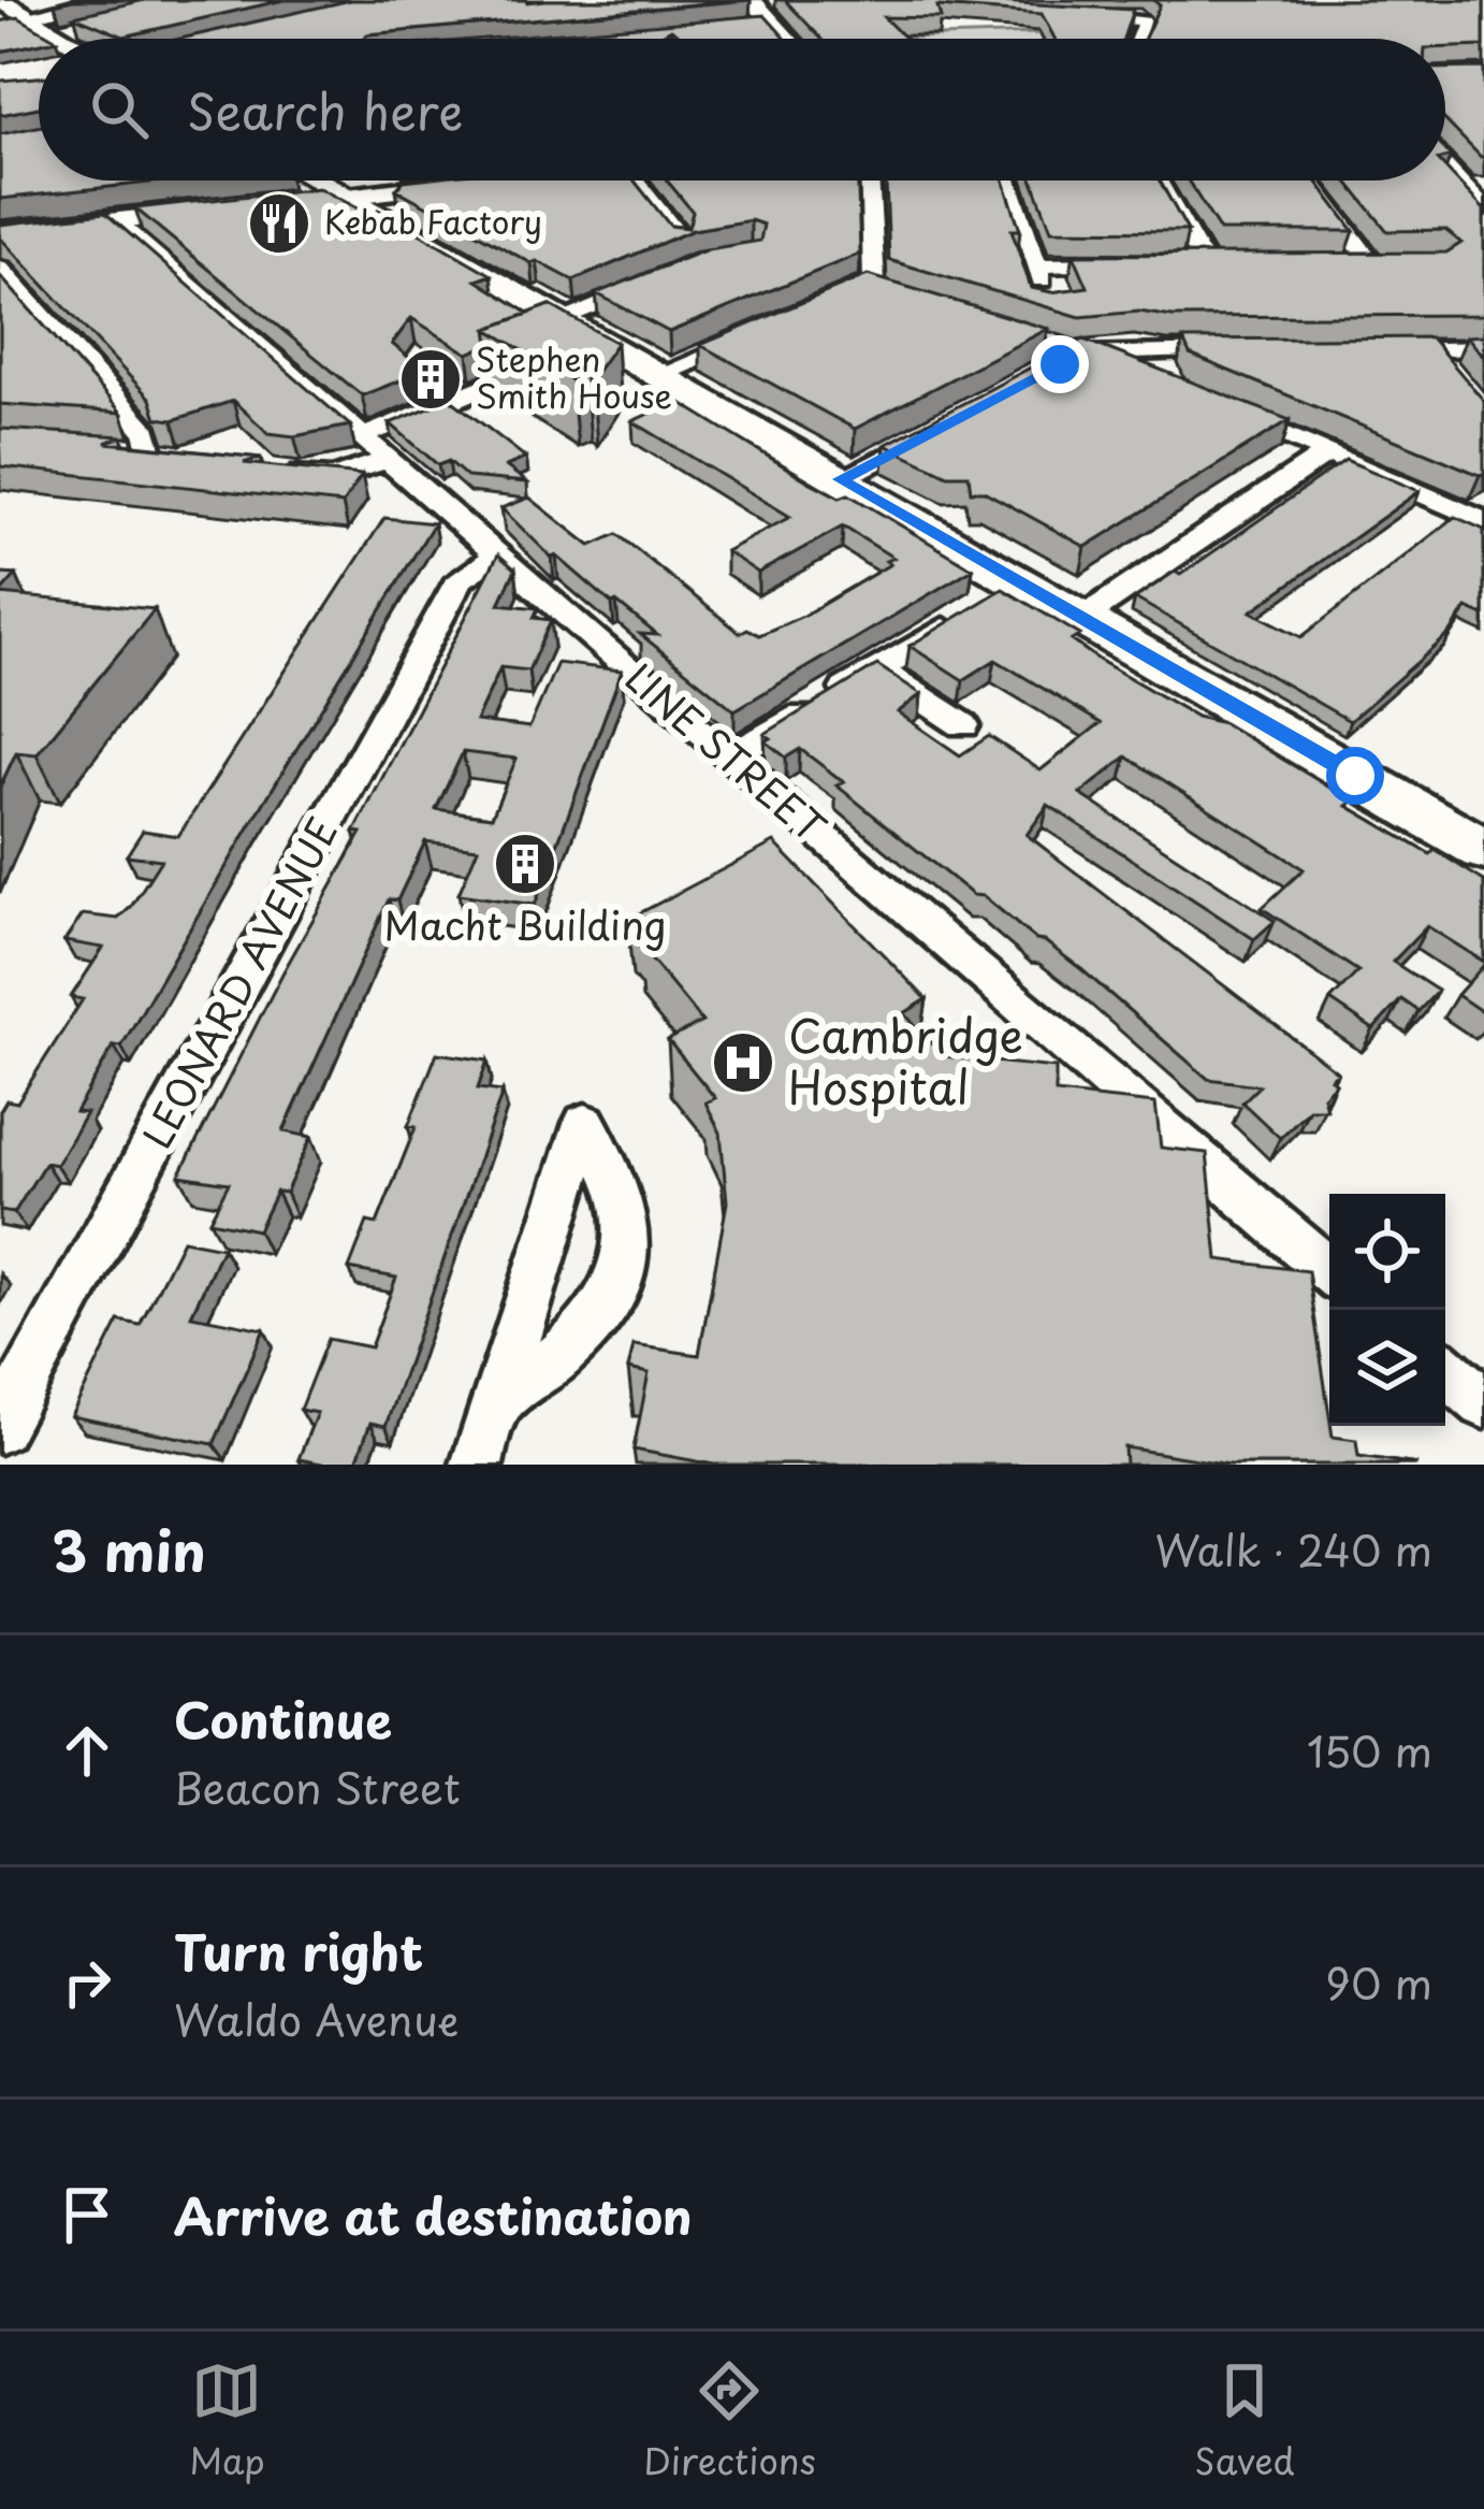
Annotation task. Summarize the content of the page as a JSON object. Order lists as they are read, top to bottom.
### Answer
{
  "streets": {
    "street": ["LINE STREET", "LEONARD AVENUE"]
  },
  "crossings": [
    ["LINE STREET", "LEONARD AVENUE"]
  ],
  "places": {
    "restaurant": ["Kebab Factory"],
    "building": ["Stephen Smith House", "Macht Building"],
    "hospital": ["Cambridge Hospital"]
  },
  "page": {
    "search": "Search here",
    "heading": ["3 min", "Walk · 240 m"],
    "list": [
      ["Continue", "Beacon Street", "150 m"],
      ["Turn right", "Waldo Avenue", "90 m"],
      "Arrive at destination"
    ],
    "nav": ["Map", "Directions", "Saved"]
  }
}
